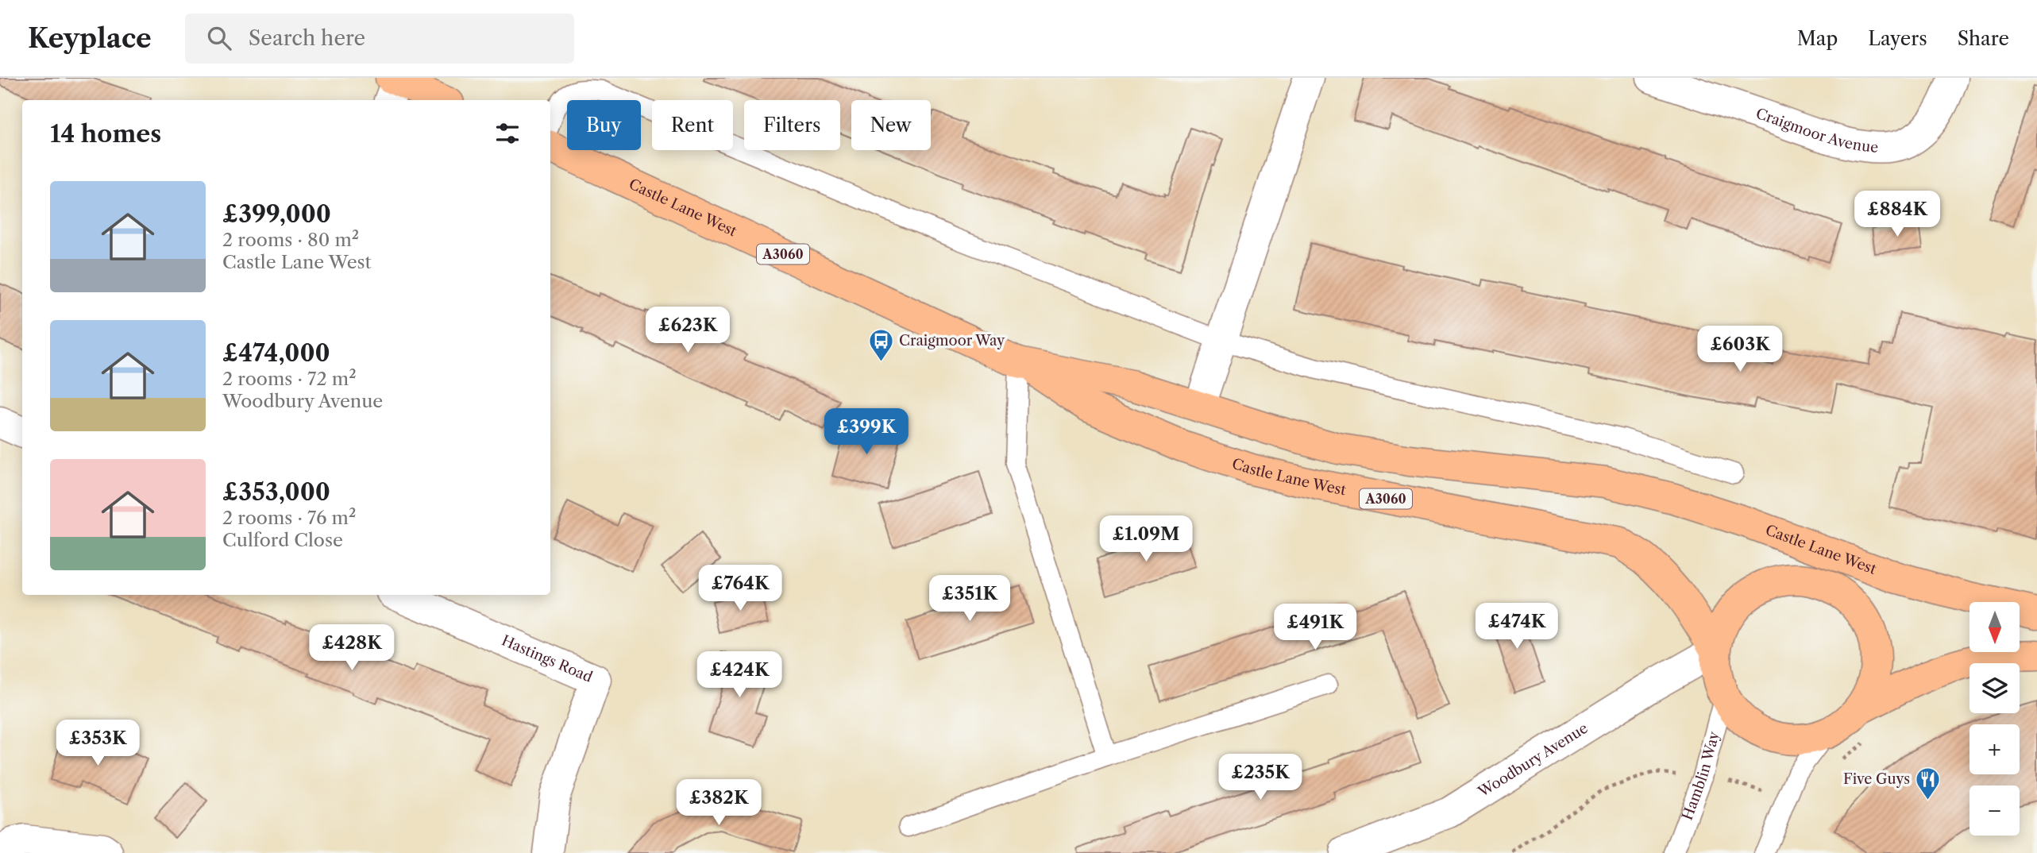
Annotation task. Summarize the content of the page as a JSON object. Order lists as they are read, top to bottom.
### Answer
{
  "streets": {
    "main road": ["Castle Lane West", "A3060"],
    "street": ["Craigmoor Avenue", "Hastings Road", "Woodbury Avenue"],
    "lane": ["Hamblin Way"]
  },
  "crossings": [
    ["Castle Lane West", "Woodbury Avenue"],
    ["Castle Lane West", "Hamblin Way"],
    ["Woodbury Avenue", "Hamblin Way"]
  ],
  "places": {
    "bus stop": ["Craigmoor Way"],
    "restaurant": ["Five Guys"]
  },
  "north": "bottom",
  "page": {
    "header": "Keyplace",
    "search": "Search here",
    "nav": ["Map", "Layers", "Share"],
    "chip": [
      "Buy",
      "Rent",
      "Filters",
      "New"
    ],
    "heading": "14 homes",
    "list": [
      {
        "name": "£399,000",
        "note": "2 rooms · 80 m² · Castle Lane West"
      },
      {
        "name": "£474,000",
        "note": "2 rooms · 72 m² · Woodbury Avenue"
      },
      {
        "name": "£353,000",
        "note": "2 rooms · 76 m² · Culford Close"
      }
    ],
    "price": [
      "£884K",
      "£623K",
      "£603K",
      "£399K",
      "£1.09M",
      "£764K",
      "£351K",
      "£474K",
      "£491K",
      "£428K",
      "£424K",
      "£353K",
      "£235K",
      "£382K"
    ],
    "map_buttons": ["+", "−"]
  }
}
